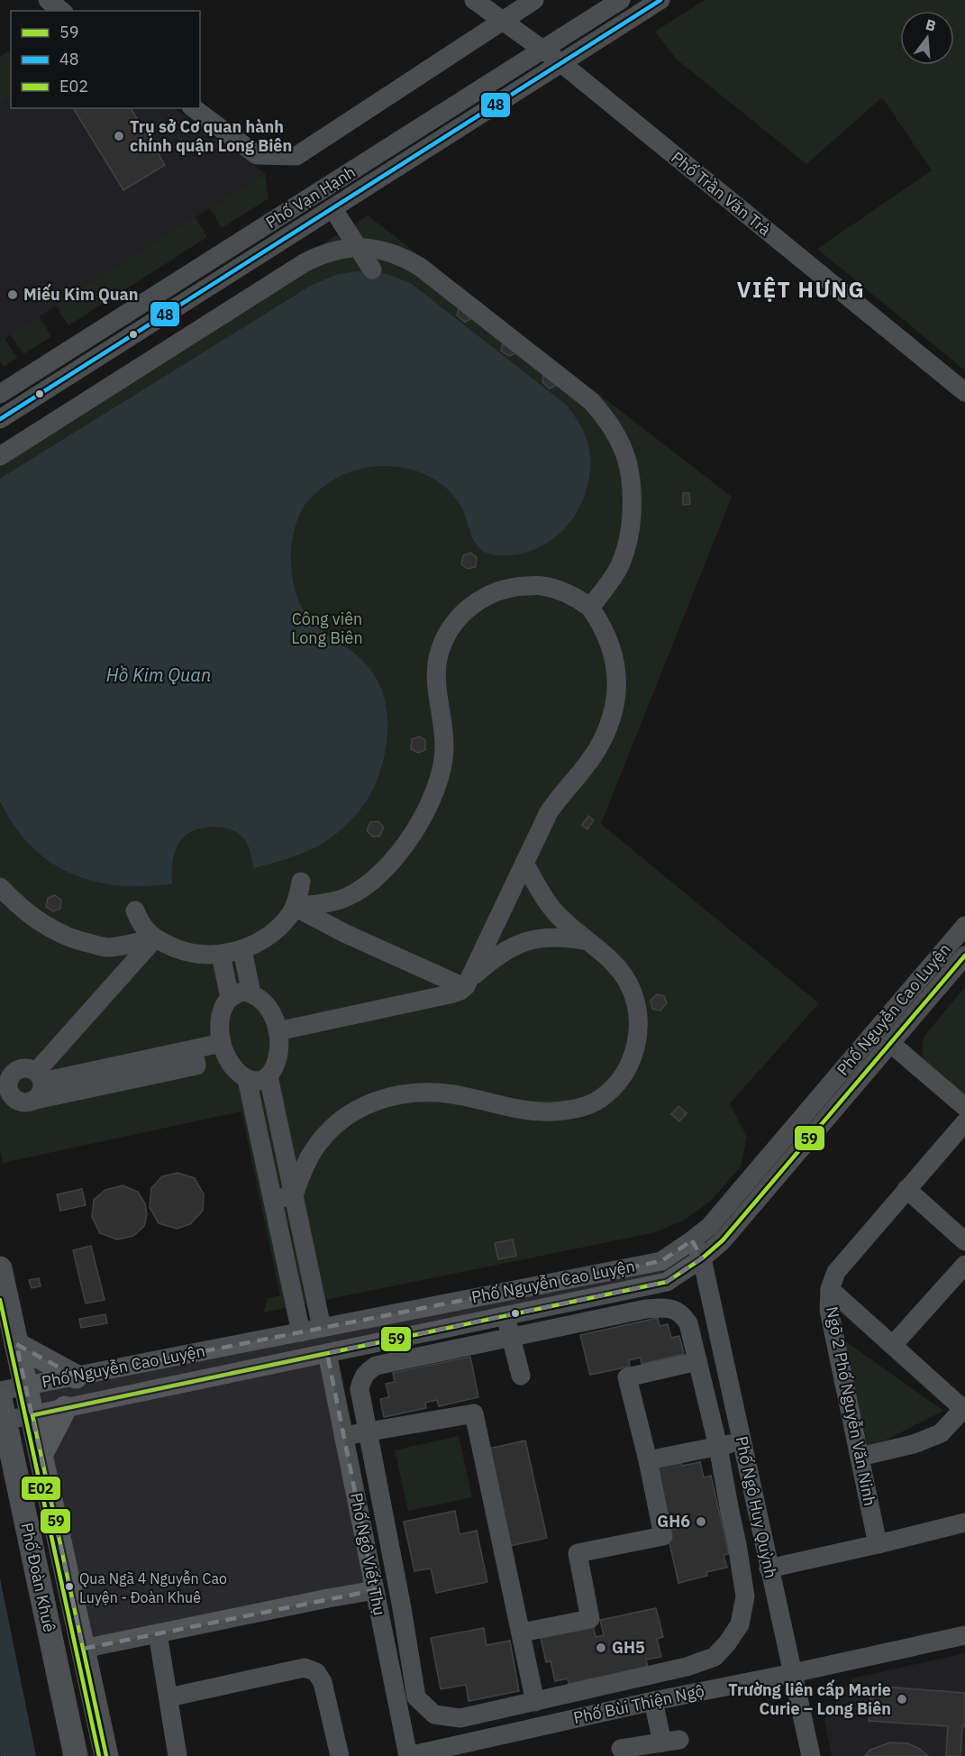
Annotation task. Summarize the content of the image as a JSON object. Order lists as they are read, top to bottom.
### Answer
{
  "streets": {
    "main road": ["Phố Đoàn Khuê"],
    "street": [
      "Phố Trần Văn Trà",
      "Phố Vạn Hạnh",
      "Phố Nguyễn Cao Luyện",
      "Ngõ 2 Phố Nguyễn Văn Ninh",
      "Phố Ngô Huy Quỳnh",
      "Phố Ngô Viết Thụ",
      "Phố Bùi Thiện Ngộ"
    ]
  },
  "crossings": [
    ["Phố Trần Văn Trà", "Phố Vạn Hạnh"],
    ["Phố Nguyễn Cao Luyện", "Phố Ngô Huy Quỳnh"],
    ["Phố Nguyễn Cao Luyện", "Phố Ngô Viết Thụ"],
    ["Phố Nguyễn Cao Luyện", "Phố Đoàn Khuê"],
    ["Phố Ngô Huy Quỳnh", "Phố Bùi Thiện Ngộ"],
    ["Phố Ngô Viết Thụ", "Phố Bùi Thiện Ngộ"]
  ],
  "districts": ["VIỆT HƯNG"],
  "water": ["Hồ Kim Quan"],
  "parks": ["Công viên Long Biên"],
  "places": [
    "Trụ sở Cơ quan hành chính quận Long Biên",
    "Miếu Kim Quan",
    "GH6",
    "Qua Ngã 4 Nguyễn Cao Luyện - Đoàn Khuê",
    "GH5",
    "Trường liên cấp Marie Curie – Long Biên"
  ],
  "lines": ["transit line 48", "transit line 59", "transit line E02"],
  "legend": ["59", "48", "E02"],
  "north": "top"
}
